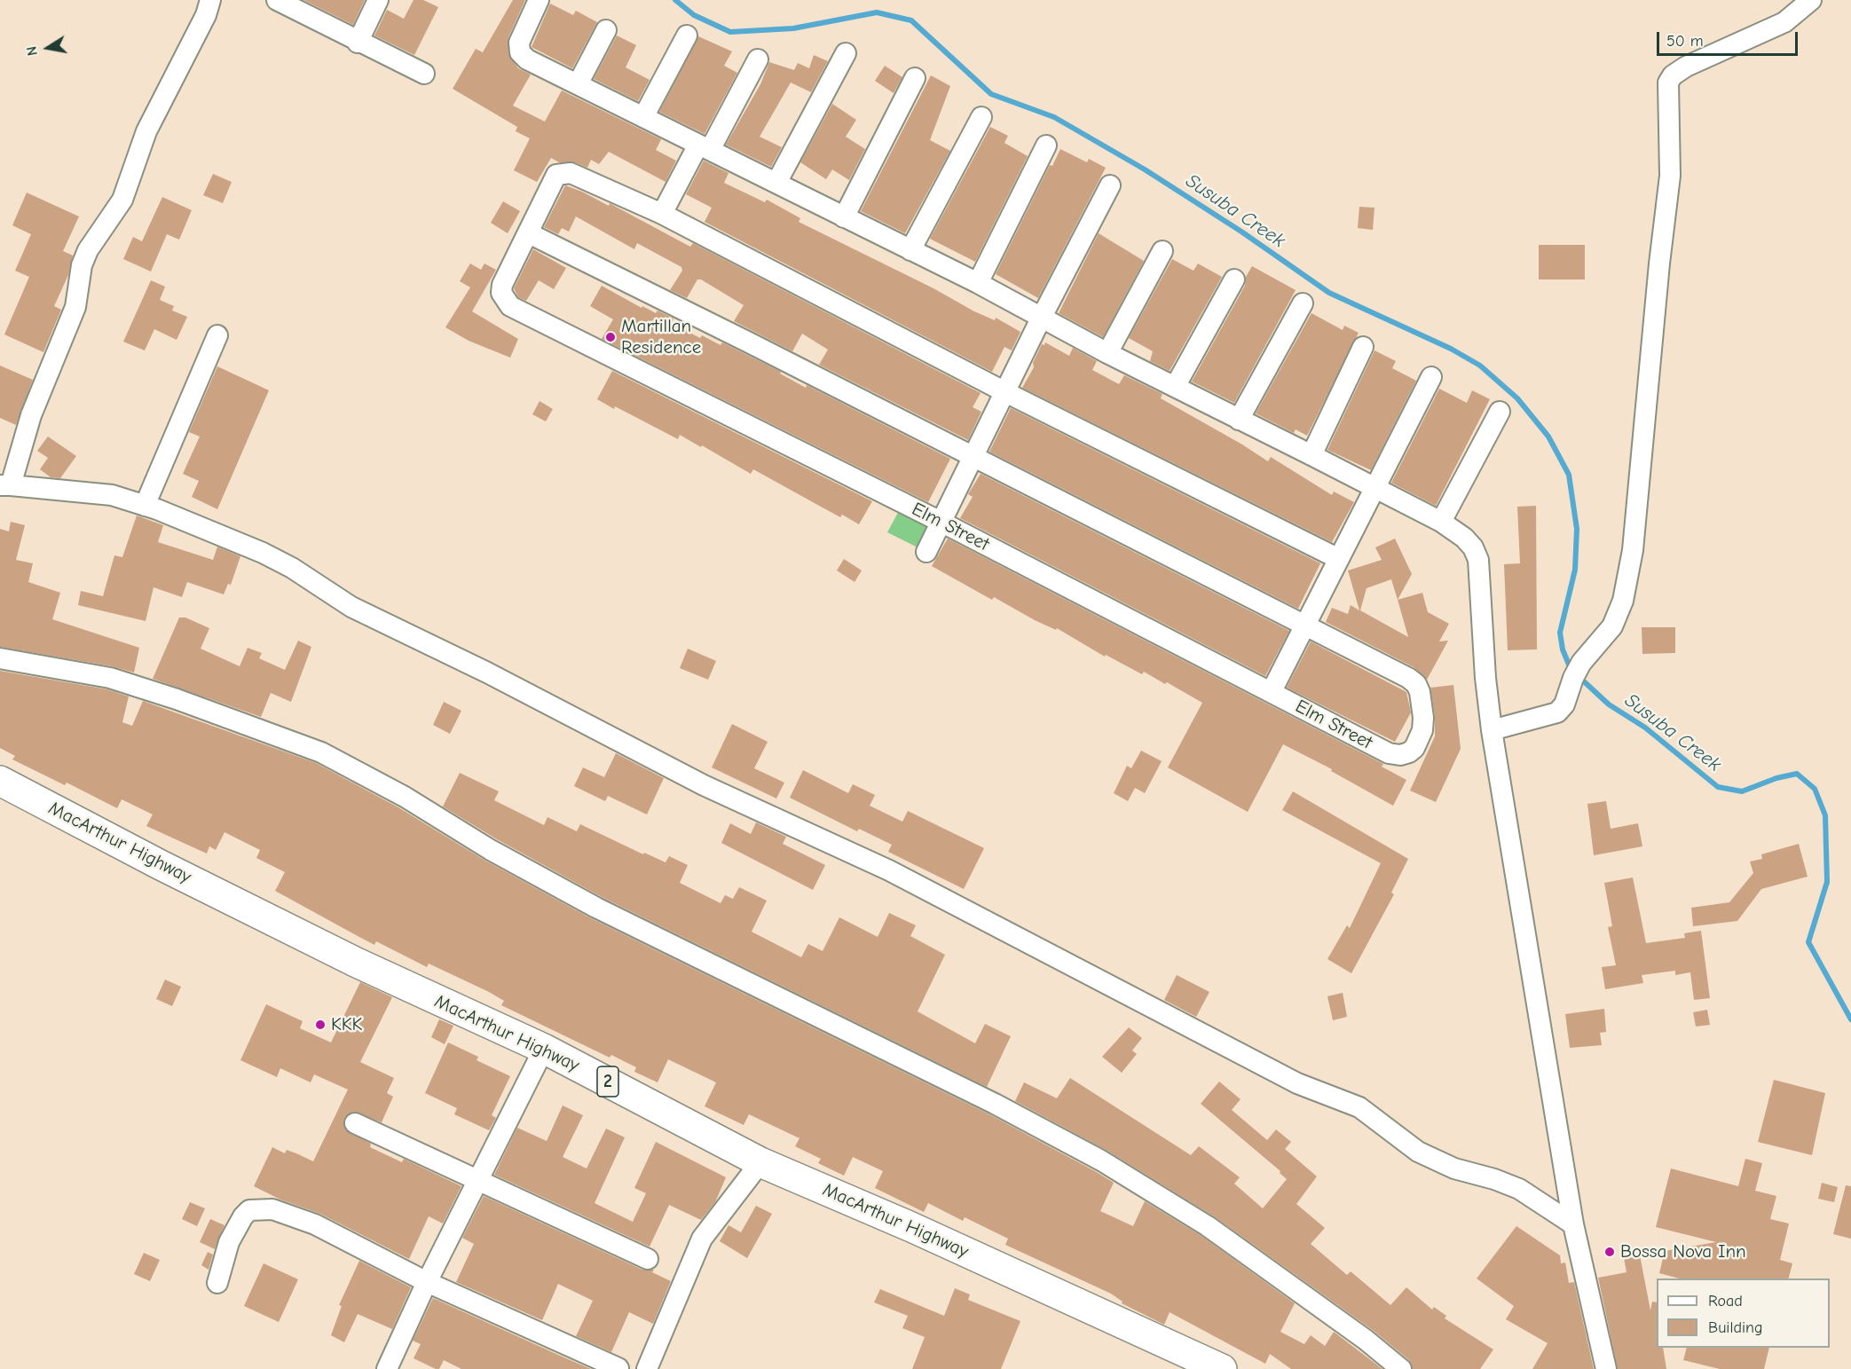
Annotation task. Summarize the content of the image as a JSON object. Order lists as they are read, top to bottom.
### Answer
{
  "streets": {
    "highway": ["MacArthur Highway", "2"],
    "street": ["Elm Street"]
  },
  "water": ["Susuba Creek"],
  "places": ["Martillan Residence", "KKK", "Bossa Nova Inn"],
  "legend": ["Road", "Building"],
  "scale_bar": "50 m",
  "north": "left"
}
